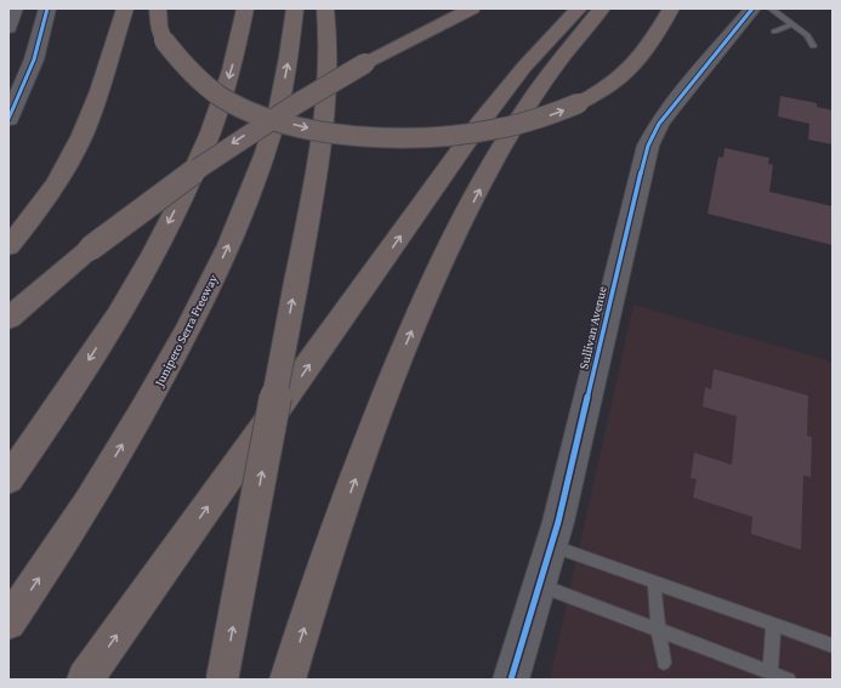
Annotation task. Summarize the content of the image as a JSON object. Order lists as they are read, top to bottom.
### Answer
{
  "streets": {
    "highway": ["Junipero Serra Freeway"],
    "street": ["Sullivan Avenue"]
  }
}
